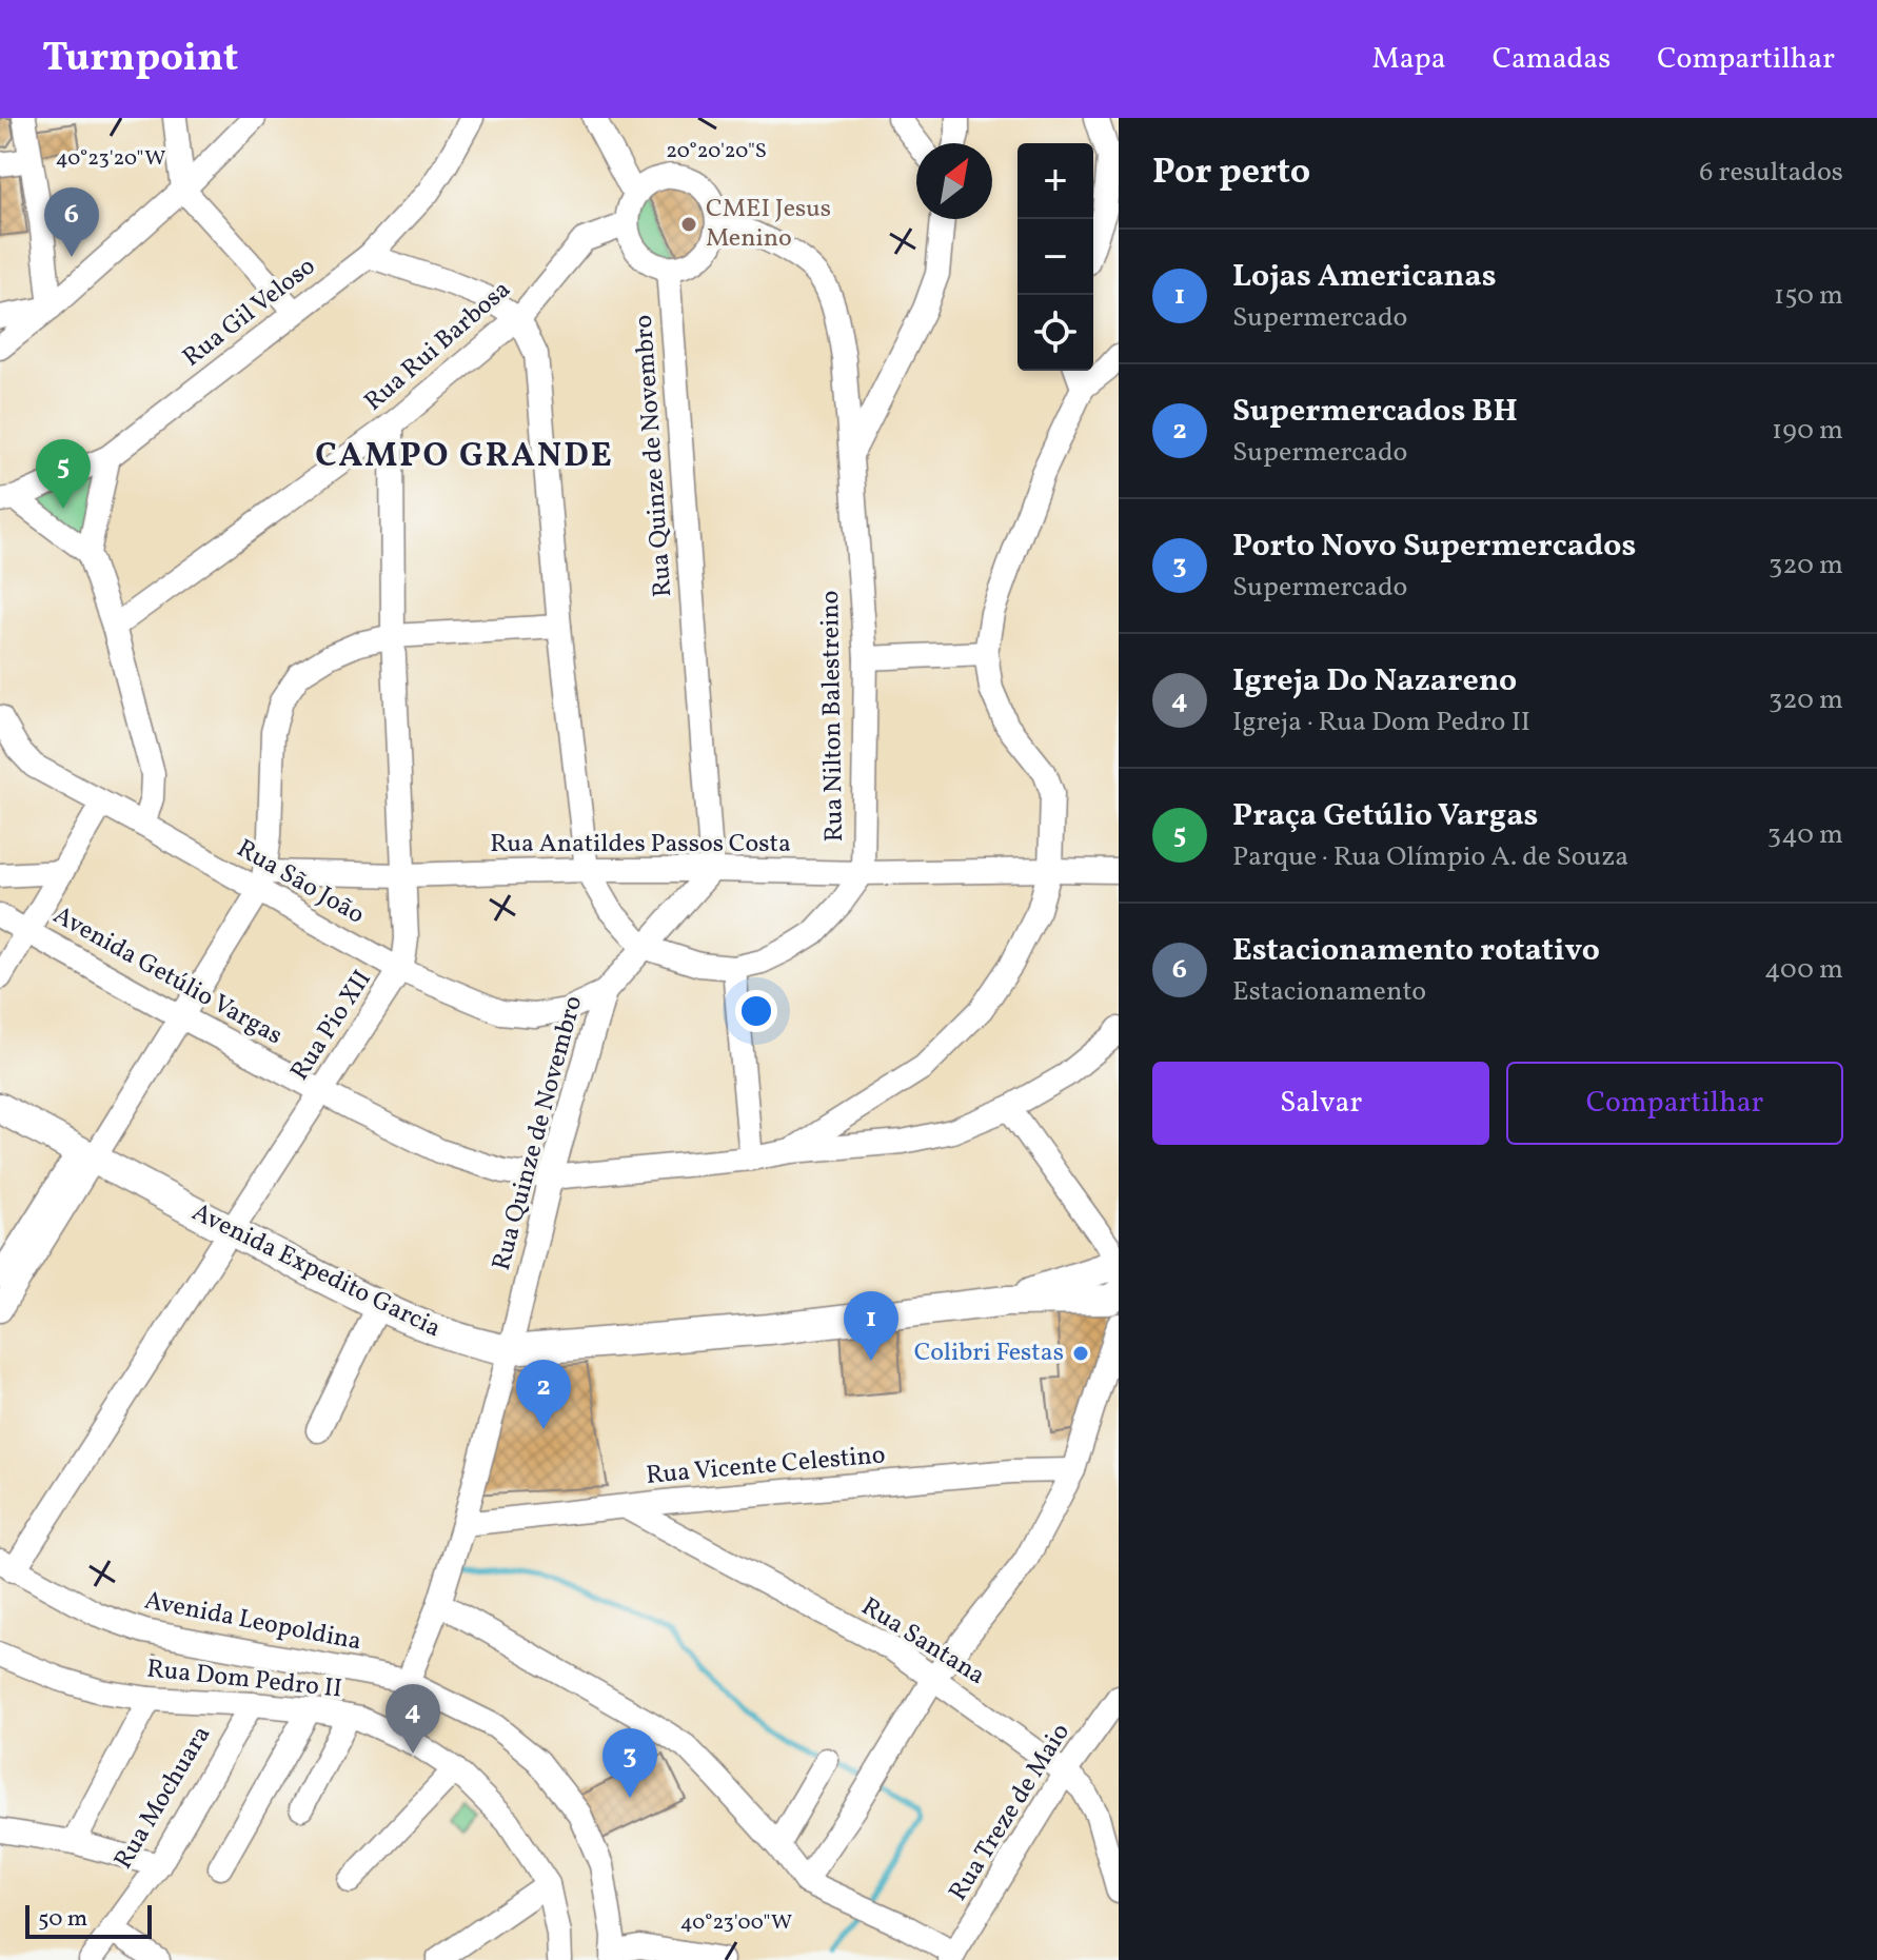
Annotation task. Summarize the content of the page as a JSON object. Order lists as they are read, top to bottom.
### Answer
{
  "streets": {
    "main road": ["Avenida Expedito Garcia"],
    "street": [
      "Rua Gil Veloso",
      "Rua Rui Barbosa",
      "Rua Quinze de Novembro",
      "Rua Nilton Balestreino",
      "Rua Anatildes Passos Costa",
      "Rua São João",
      "Avenida Getúlio Vargas",
      "Rua Pio XII",
      "Rua Vicente Celestino",
      "Avenida Leopoldina",
      "Rua Santana",
      "Rua Dom Pedro II",
      "Rua Mochuara",
      "Rua Treze de Maio"
    ]
  },
  "crossings": [
    ["Rua Rui Barbosa", "Rua Quinze de Novembro"],
    ["Rua Rui Barbosa", "Rua Nilton Balestreino"],
    ["Rua Rui Barbosa", "Rua Pio XII"],
    ["Rua Quinze de Novembro", "Rua Nilton Balestreino"],
    ["Rua Quinze de Novembro", "Rua Anatildes Passos Costa"],
    ["Rua Quinze de Novembro", "Rua São João"],
    ["Rua Quinze de Novembro", "Avenida Getúlio Vargas"],
    ["Rua Quinze de Novembro", "Avenida Expedito Garcia"],
    ["Rua Quinze de Novembro", "Rua Vicente Celestino"],
    ["Rua Quinze de Novembro", "Avenida Leopoldina"],
    ["Rua Nilton Balestreino", "Rua Anatildes Passos Costa"],
    ["Rua Anatildes Passos Costa", "Rua São João"],
    ["Rua Anatildes Passos Costa", "Rua Pio XII"],
    ["Rua São João", "Rua Pio XII"],
    ["Avenida Getúlio Vargas", "Rua Pio XII"],
    ["Rua Pio XII", "Avenida Expedito Garcia"],
    ["Rua Pio XII", "Avenida Leopoldina"],
    ["Rua Vicente Celestino", "Rua Santana"],
    ["Rua Santana", "Rua Treze de Maio"],
    ["Rua Dom Pedro II", "Rua Mochuara"]
  ],
  "districts": ["CAMPO GRANDE"],
  "places": ["CMEI Jesus Menino", "Colibri Festas"],
  "scale_bar": "50 m",
  "north": "top right",
  "page": {
    "header": "Turnpoint",
    "nav": ["Mapa", "Camadas", "Compartilhar"],
    "heading": ["Por perto", "6 resultados"],
    "map_buttons": ["+", "−"],
    "pins": [
      "6",
      "5",
      "1",
      "2",
      "4",
      "3"
    ],
    "list": [
      {
        "mark": "1",
        "name": "Lojas Americanas",
        "note": "Supermercado",
        "value": "150 m"
      },
      {
        "mark": "2",
        "name": "Supermercados BH",
        "note": "Supermercado",
        "value": "190 m"
      },
      {
        "mark": "3",
        "name": "Porto Novo Supermercados",
        "note": "Supermercado",
        "value": "320 m"
      },
      {
        "mark": "4",
        "name": "Igreja Do Nazareno",
        "note": "Igreja · Rua Dom Pedro II",
        "value": "320 m"
      },
      {
        "mark": "5",
        "name": "Praça Getúlio Vargas",
        "note": "Parque · Rua Olímpio A. de Souza",
        "value": "340 m"
      },
      {
        "mark": "6",
        "name": "Estacionamento rotativo",
        "note": "Estacionamento",
        "value": "400 m"
      }
    ],
    "buttons": ["Salvar", "Compartilhar"],
    "scale": "50 m"
  },
  "coordinates": ["20°20'20\"S", "40°23'20\"W", "40°23'00\"W"]
}
